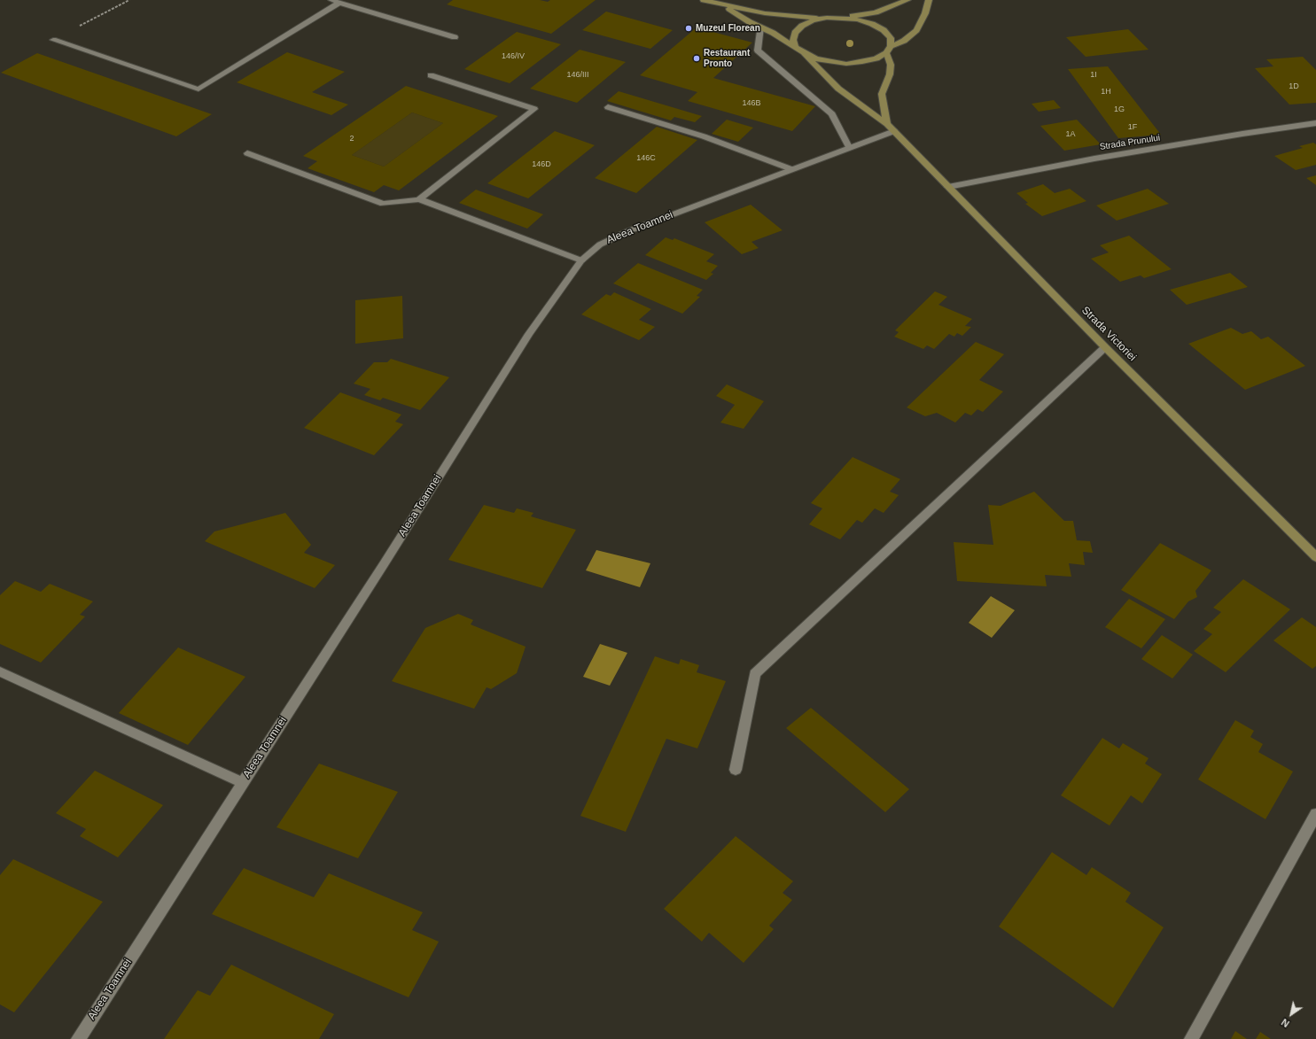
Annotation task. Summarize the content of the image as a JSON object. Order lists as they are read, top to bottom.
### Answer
{
  "streets": {
    "street": ["Strada Prunului", "Aleea Toamnei", "Strada Victoriei"]
  },
  "crossings": [
    ["Strada Prunului", "Strada Victoriei"],
    ["Aleea Toamnei", "Strada Victoriei"]
  ],
  "places": ["Muzeul Florean", "Restaurant Pronto"],
  "house_numbers": [
    "146/IV",
    "146/III",
    "1I",
    "1D",
    "1H",
    "146B",
    "1G",
    "1F",
    "1A",
    "2",
    "146C",
    "146D"
  ],
  "north": "bottom left"
}
